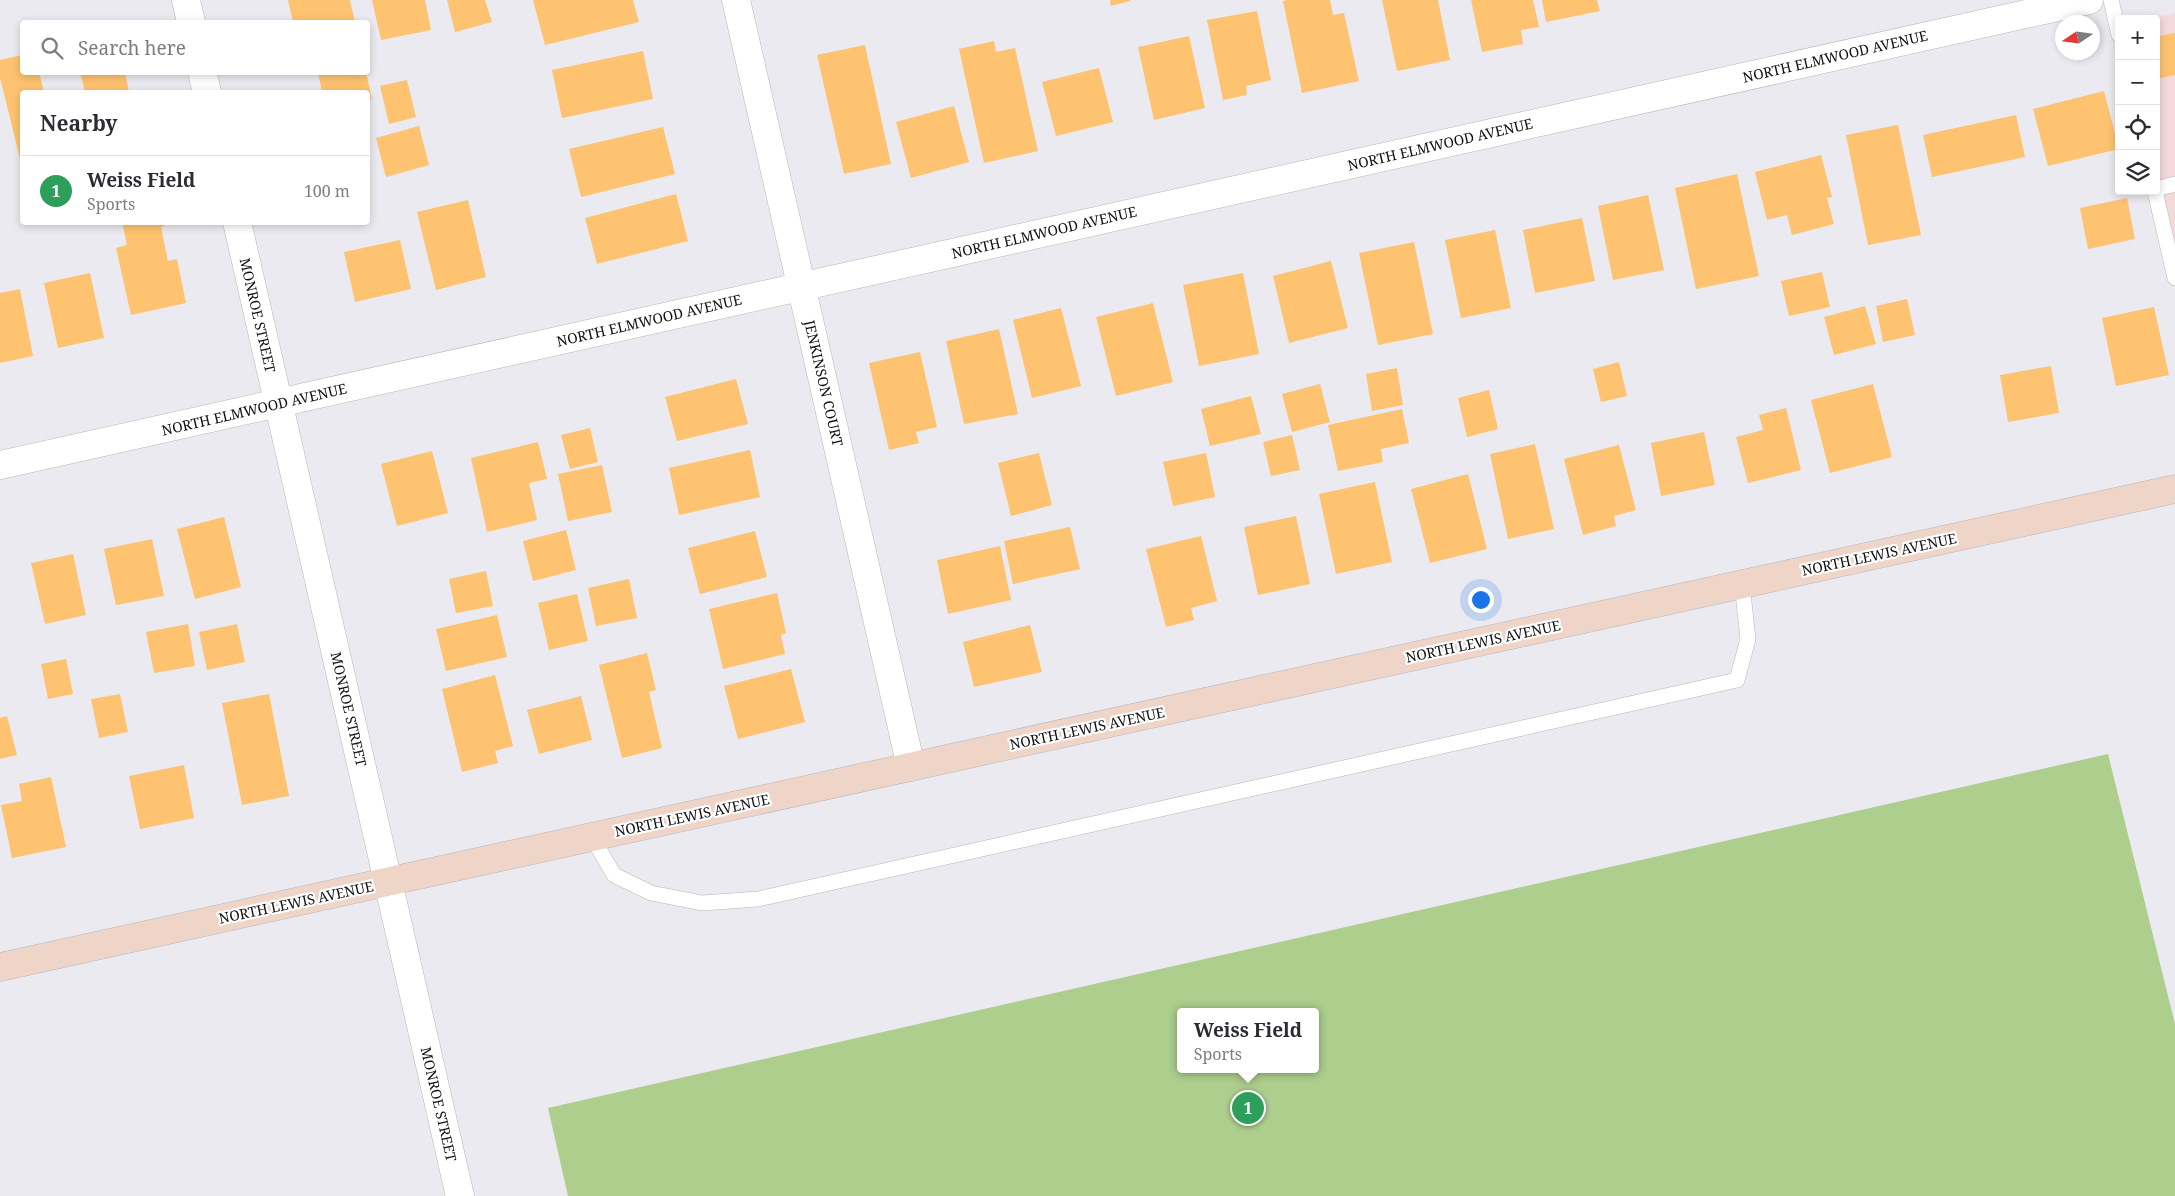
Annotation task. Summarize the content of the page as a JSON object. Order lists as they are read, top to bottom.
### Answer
{
  "streets": {
    "main road": ["NORTH LEWIS AVENUE"],
    "street": ["NORTH ELMWOOD AVENUE", "MONROE STREET", "JENKINSON COURT"]
  },
  "crossings": [
    ["NORTH ELMWOOD AVENUE", "MONROE STREET"],
    ["NORTH ELMWOOD AVENUE", "JENKINSON COURT"],
    ["MONROE STREET", "NORTH LEWIS AVENUE"],
    ["JENKINSON COURT", "NORTH LEWIS AVENUE"]
  ],
  "north": "left",
  "page": {
    "map_buttons": ["+", "−"],
    "search": "Search here",
    "heading": "Nearby",
    "list": [
      {
        "mark": "1",
        "name": "Weiss Field",
        "note": "Sports",
        "value": "100 m"
      }
    ],
    "popup": ["Weiss Field", "Sports"],
    "pins": "1"
  }
}
